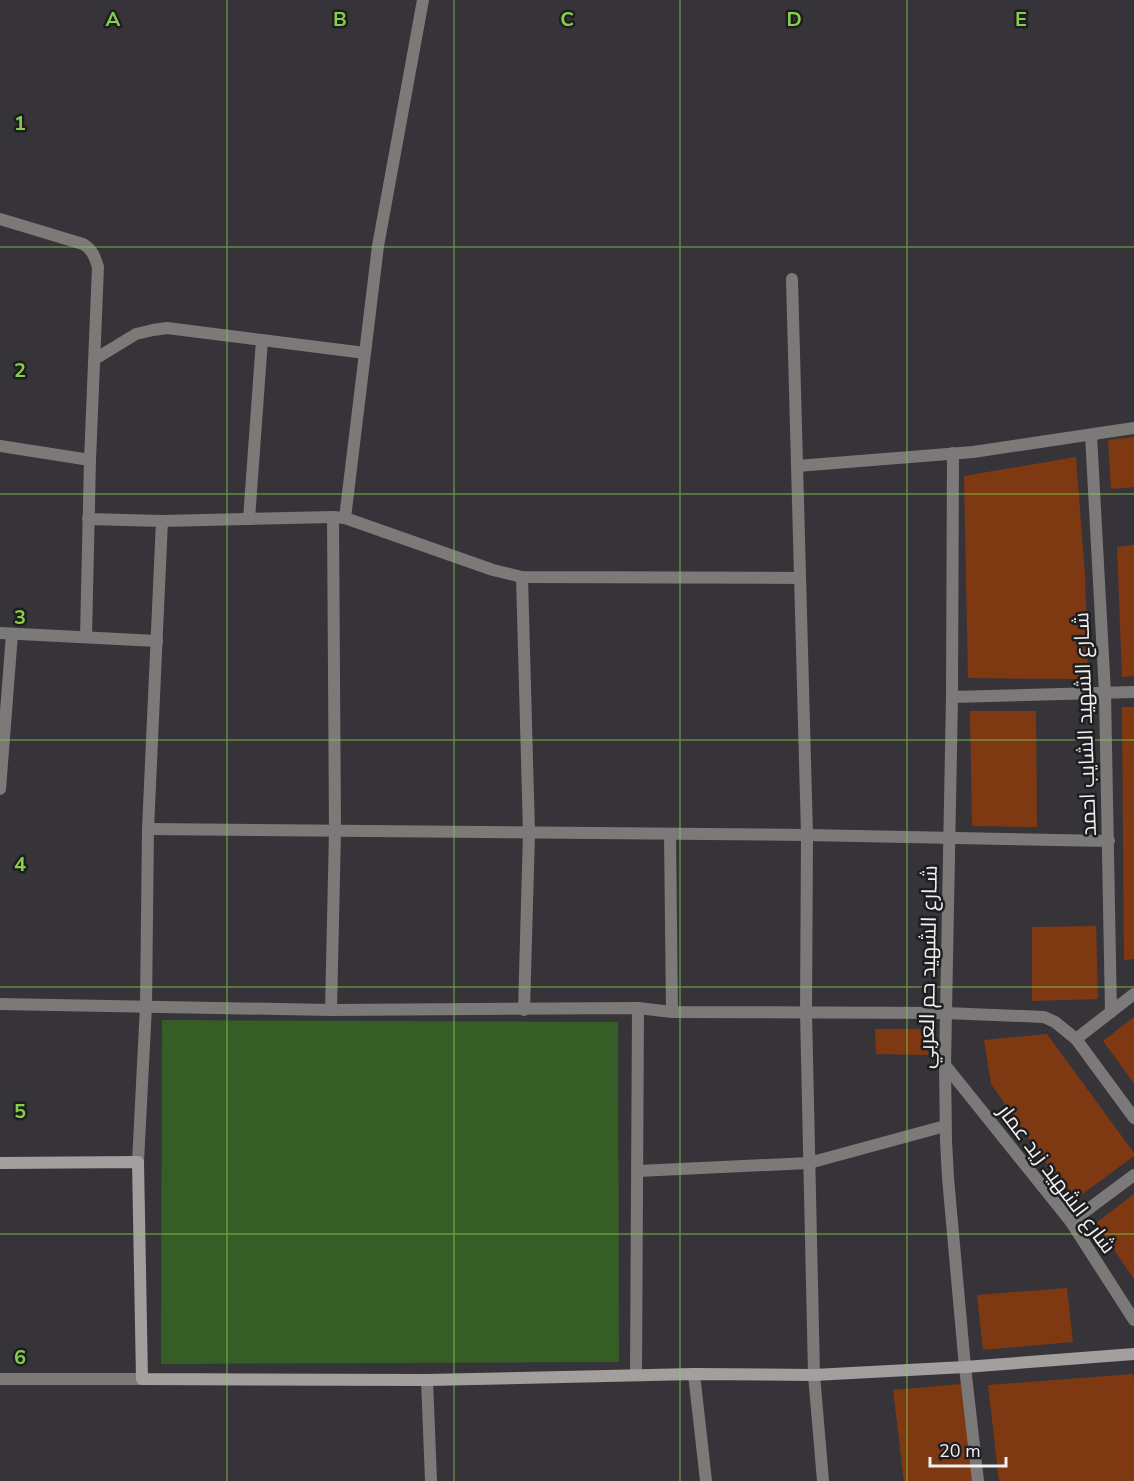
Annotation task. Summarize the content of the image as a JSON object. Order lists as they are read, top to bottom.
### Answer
{
  "streets": {
    "street": ["شـارع الشهيد الشايب احمد", "شـارع الشهيد حم العربي", "شارع الشهيد زيد عمار"]
  },
  "crossings": [
    ["شـارع الشهيد حم العربي", "شارع الشهيد زيد عمار"]
  ],
  "scale_bar": "20 m",
  "grid": {
    "columns": [
      "A",
      "B",
      "C",
      "D",
      "E"
    ],
    "rows": [
      "1",
      "2",
      "3",
      "4",
      "5",
      "6"
    ]
  }
}
